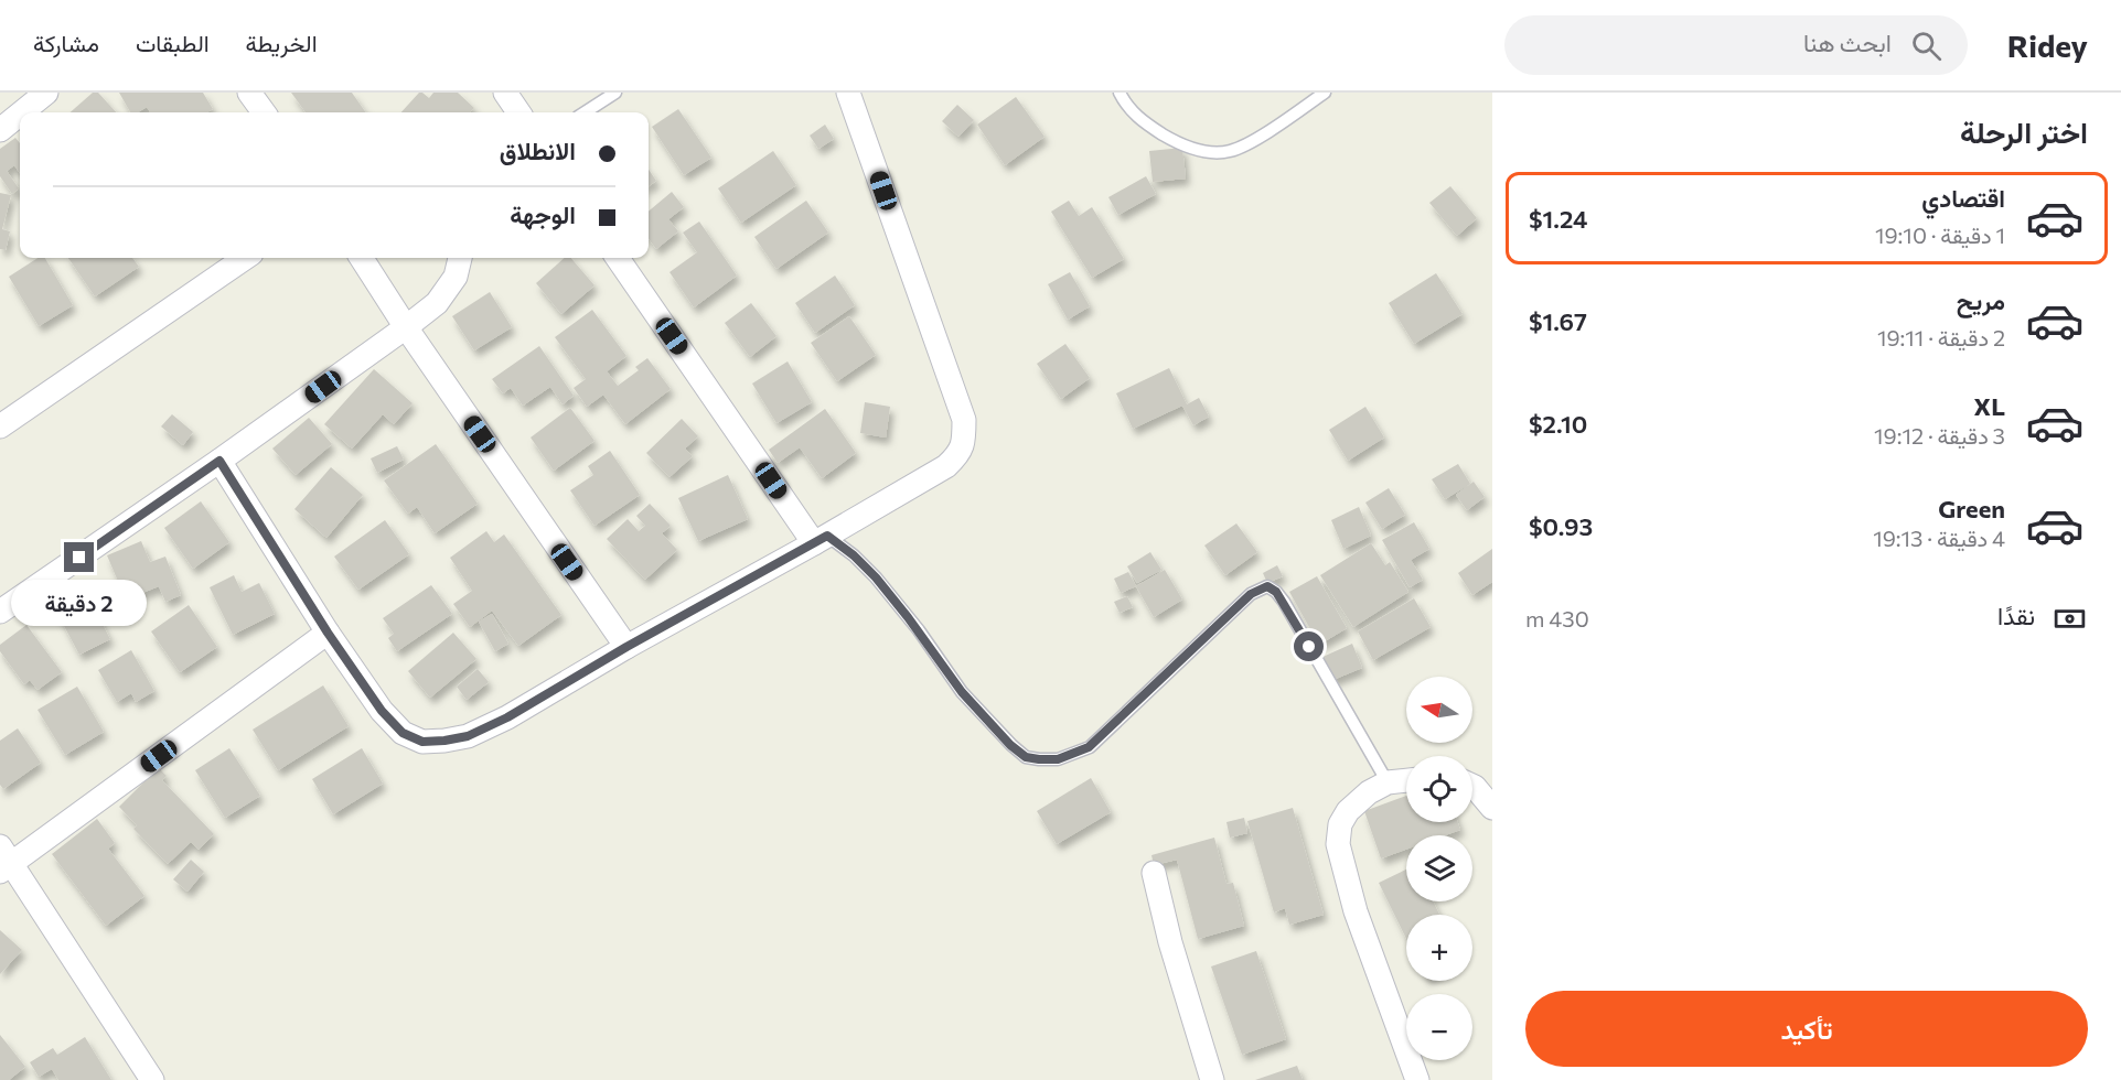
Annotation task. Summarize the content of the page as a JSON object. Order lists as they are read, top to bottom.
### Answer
{
  "north": "left",
  "page": {
    "header": "Ridey",
    "search": "ابحث هنا",
    "nav": ["الخريطة", "الطبقات", "مشاركة"],
    "heading": "اختر الرحلة",
    "banner": ["الانطلاق", "الوجهة"],
    "list": [
      {
        "name": "اقتصادي",
        "note": "1 دقيقة · 19:10",
        "value": "$1.24"
      },
      {
        "name": "مريح",
        "note": "2 دقيقة · 19:11",
        "value": "$1.67"
      },
      {
        "name": "XL",
        "note": "3 دقيقة · 19:12",
        "value": "$2.10"
      },
      {
        "name": "Green",
        "note": "4 دقيقة · 19:13",
        "value": "$0.93"
      }
    ],
    "bubble": "2 دقيقة",
    "pay": ["نقدًا", "430 m"],
    "map_buttons": ["+", "−"],
    "buttons": "تأكيد"
  }
}
